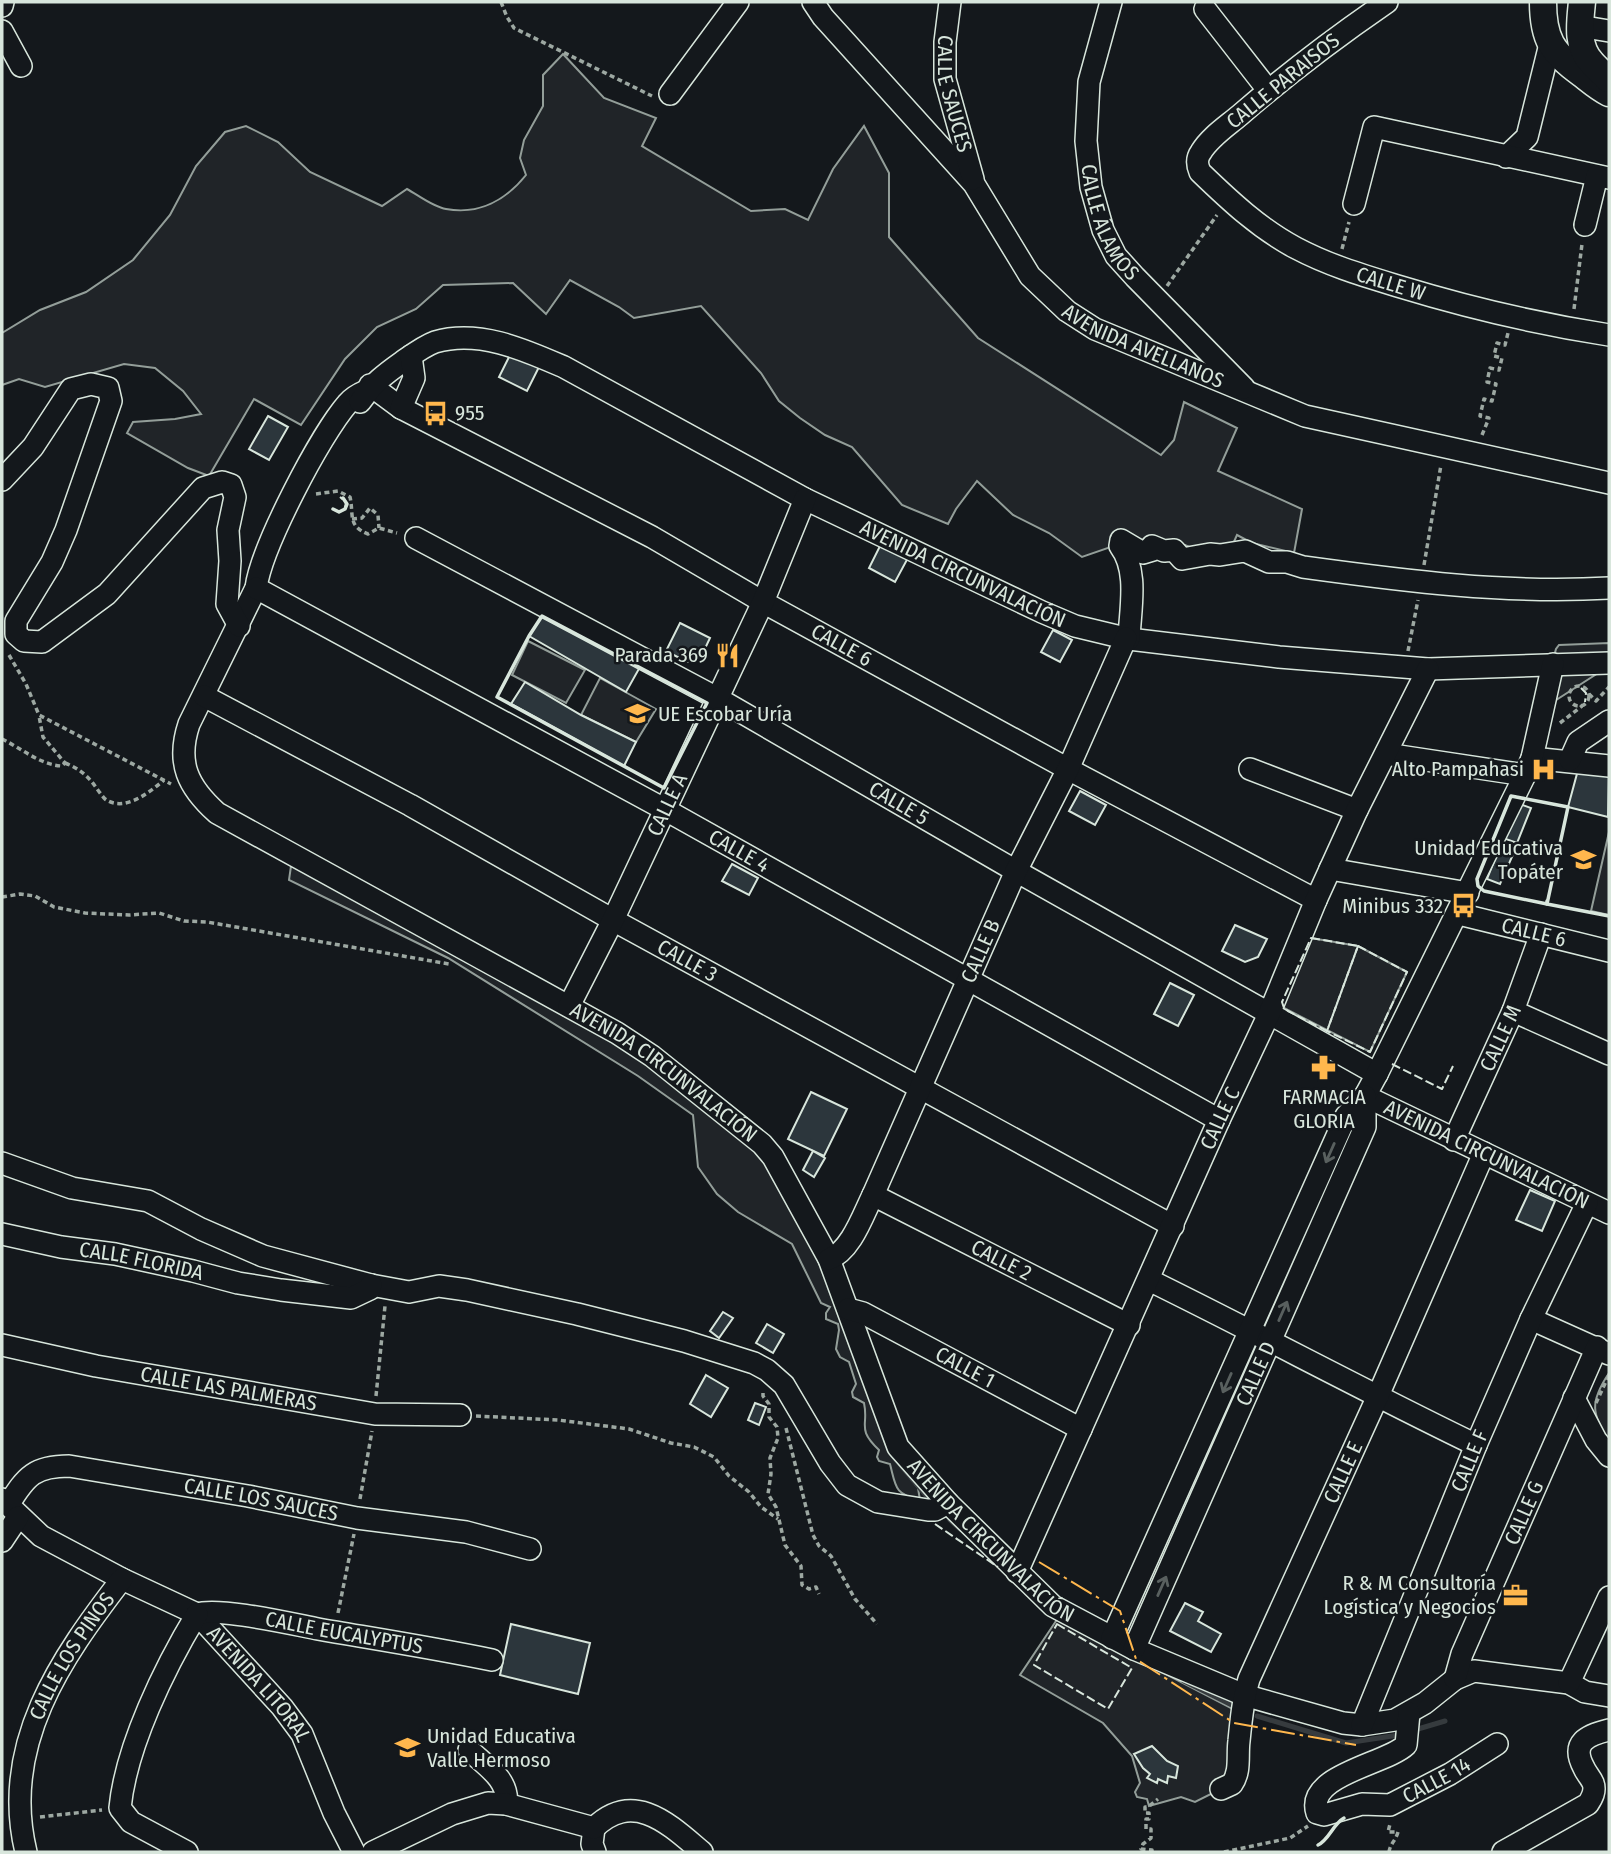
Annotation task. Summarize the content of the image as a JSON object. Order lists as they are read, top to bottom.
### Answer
{
  "streets": {
    "street": [
      "CALLE PARAISOS",
      "CALLE SAUCES",
      "CALLE ÁLAMOS",
      "CALLE W",
      "AVENIDA AVELLANOS",
      "AVENIDA CIRCUNVALACIÓN",
      "CALLE 6",
      "CALLE 5",
      "CALLE A",
      "CALLE 4",
      "CALLE B",
      "CALLE 3",
      "CALLE M",
      "CALLE C",
      "CALLE 2",
      "CALLE FLORIDA",
      "CALLE 1",
      "CALLE D",
      "CALLE LAS PALMERAS",
      "CALLE F",
      "CALLE E",
      "CALLE LOS SAUCES",
      "CALLE G",
      "CALLE EUCALYPTUS",
      "CALLE LOS PINOS",
      "AVENIDA LITORAL",
      "CALLE 14"
    ]
  },
  "crossings": [
    ["CALLE PARAISOS", "CALLE W"],
    ["CALLE SAUCES", "AVENIDA AVELLANOS"],
    ["CALLE ÁLAMOS", "AVENIDA AVELLANOS"],
    ["AVENIDA CIRCUNVALACIÓN", "CALLE 6"],
    ["AVENIDA CIRCUNVALACIÓN", "CALLE A"],
    ["AVENIDA CIRCUNVALACIÓN", "CALLE 4"],
    ["AVENIDA CIRCUNVALACIÓN", "CALLE B"],
    ["AVENIDA CIRCUNVALACIÓN", "CALLE 3"],
    ["AVENIDA CIRCUNVALACIÓN", "CALLE M"],
    ["AVENIDA CIRCUNVALACIÓN", "CALLE C"],
    ["AVENIDA CIRCUNVALACIÓN", "CALLE 1"],
    ["AVENIDA CIRCUNVALACIÓN", "CALLE D"],
    ["AVENIDA CIRCUNVALACIÓN", "CALLE F"],
    ["AVENIDA CIRCUNVALACIÓN", "CALLE E"],
    ["AVENIDA CIRCUNVALACIÓN", "CALLE G"],
    ["AVENIDA CIRCUNVALACIÓN", "CALLE 14"],
    ["CALLE 6", "CALLE A"],
    ["CALLE 6", "CALLE B"],
    ["CALLE 6", "CALLE M"],
    ["CALLE 6", "CALLE C"],
    ["CALLE 6", "CALLE D"],
    ["CALLE 5", "CALLE A"],
    ["CALLE 5", "CALLE B"],
    ["CALLE 5", "CALLE C"],
    ["CALLE 5", "CALLE D"],
    ["CALLE A", "CALLE 4"],
    ["CALLE A", "CALLE 3"],
    ["CALLE 4", "CALLE B"],
    ["CALLE 4", "CALLE C"],
    ["CALLE B", "CALLE 3"],
    ["CALLE B", "CALLE 2"],
    ["CALLE 3", "CALLE C"],
    ["CALLE C", "CALLE 2"],
    ["CALLE C", "CALLE 1"],
    ["CALLE LOS SAUCES", "AVENIDA LITORAL"],
    ["CALLE EUCALYPTUS", "AVENIDA LITORAL"],
    ["CALLE LOS PINOS", "AVENIDA LITORAL"]
  ],
  "places": {
    "bus stop": ["955", "Minibus 332"],
    "restaurant": ["Parada 369"],
    "school or university": ["UE Escobar Uría", "Unidad Educativa Topáter", "Unidad Educativa Valle Hermoso"],
    "hospital": ["Alto Pampahasi"],
    "pharmacy": ["FARMACIA GLORIA"],
    "office": ["R & M Consultoría Logística y Negocios"]
  }
}
